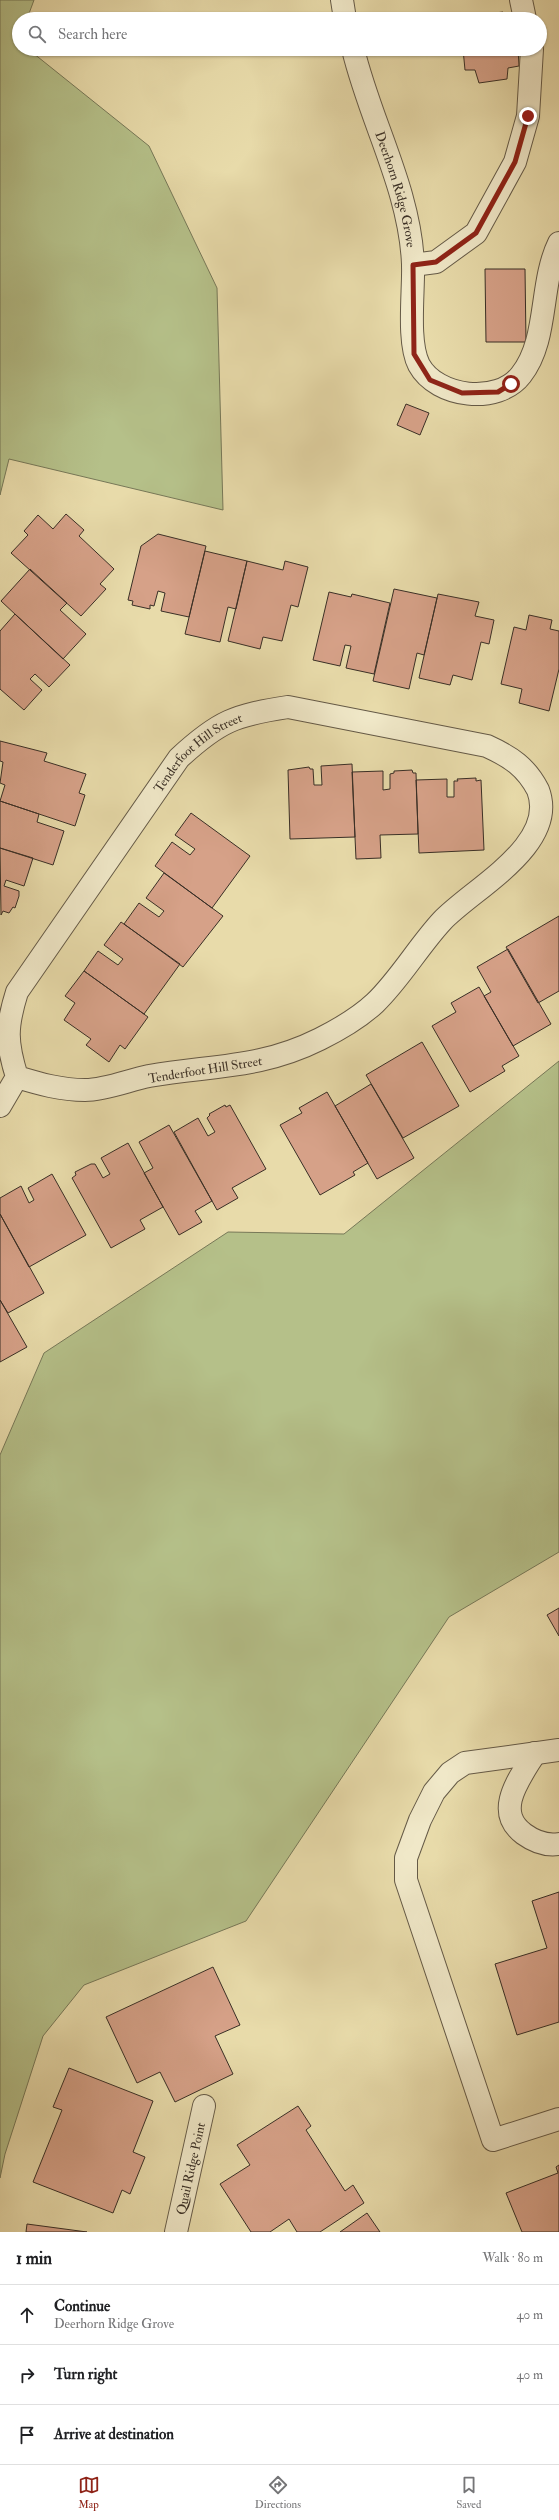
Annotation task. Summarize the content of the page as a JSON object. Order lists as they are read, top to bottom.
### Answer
{
  "streets": {
    "street": ["Deerhorn Ridge Grove", "Tenderfoot Hill Street", "Quail Ridge Point"]
  },
  "page": {
    "search": "Search here",
    "heading": ["1 min", "Walk · 80 m"],
    "list": [
      ["Continue", "Deerhorn Ridge Grove", "40 m"],
      ["Turn right", "40 m"],
      "Arrive at destination"
    ],
    "nav": ["Map", "Directions", "Saved"]
  }
}
